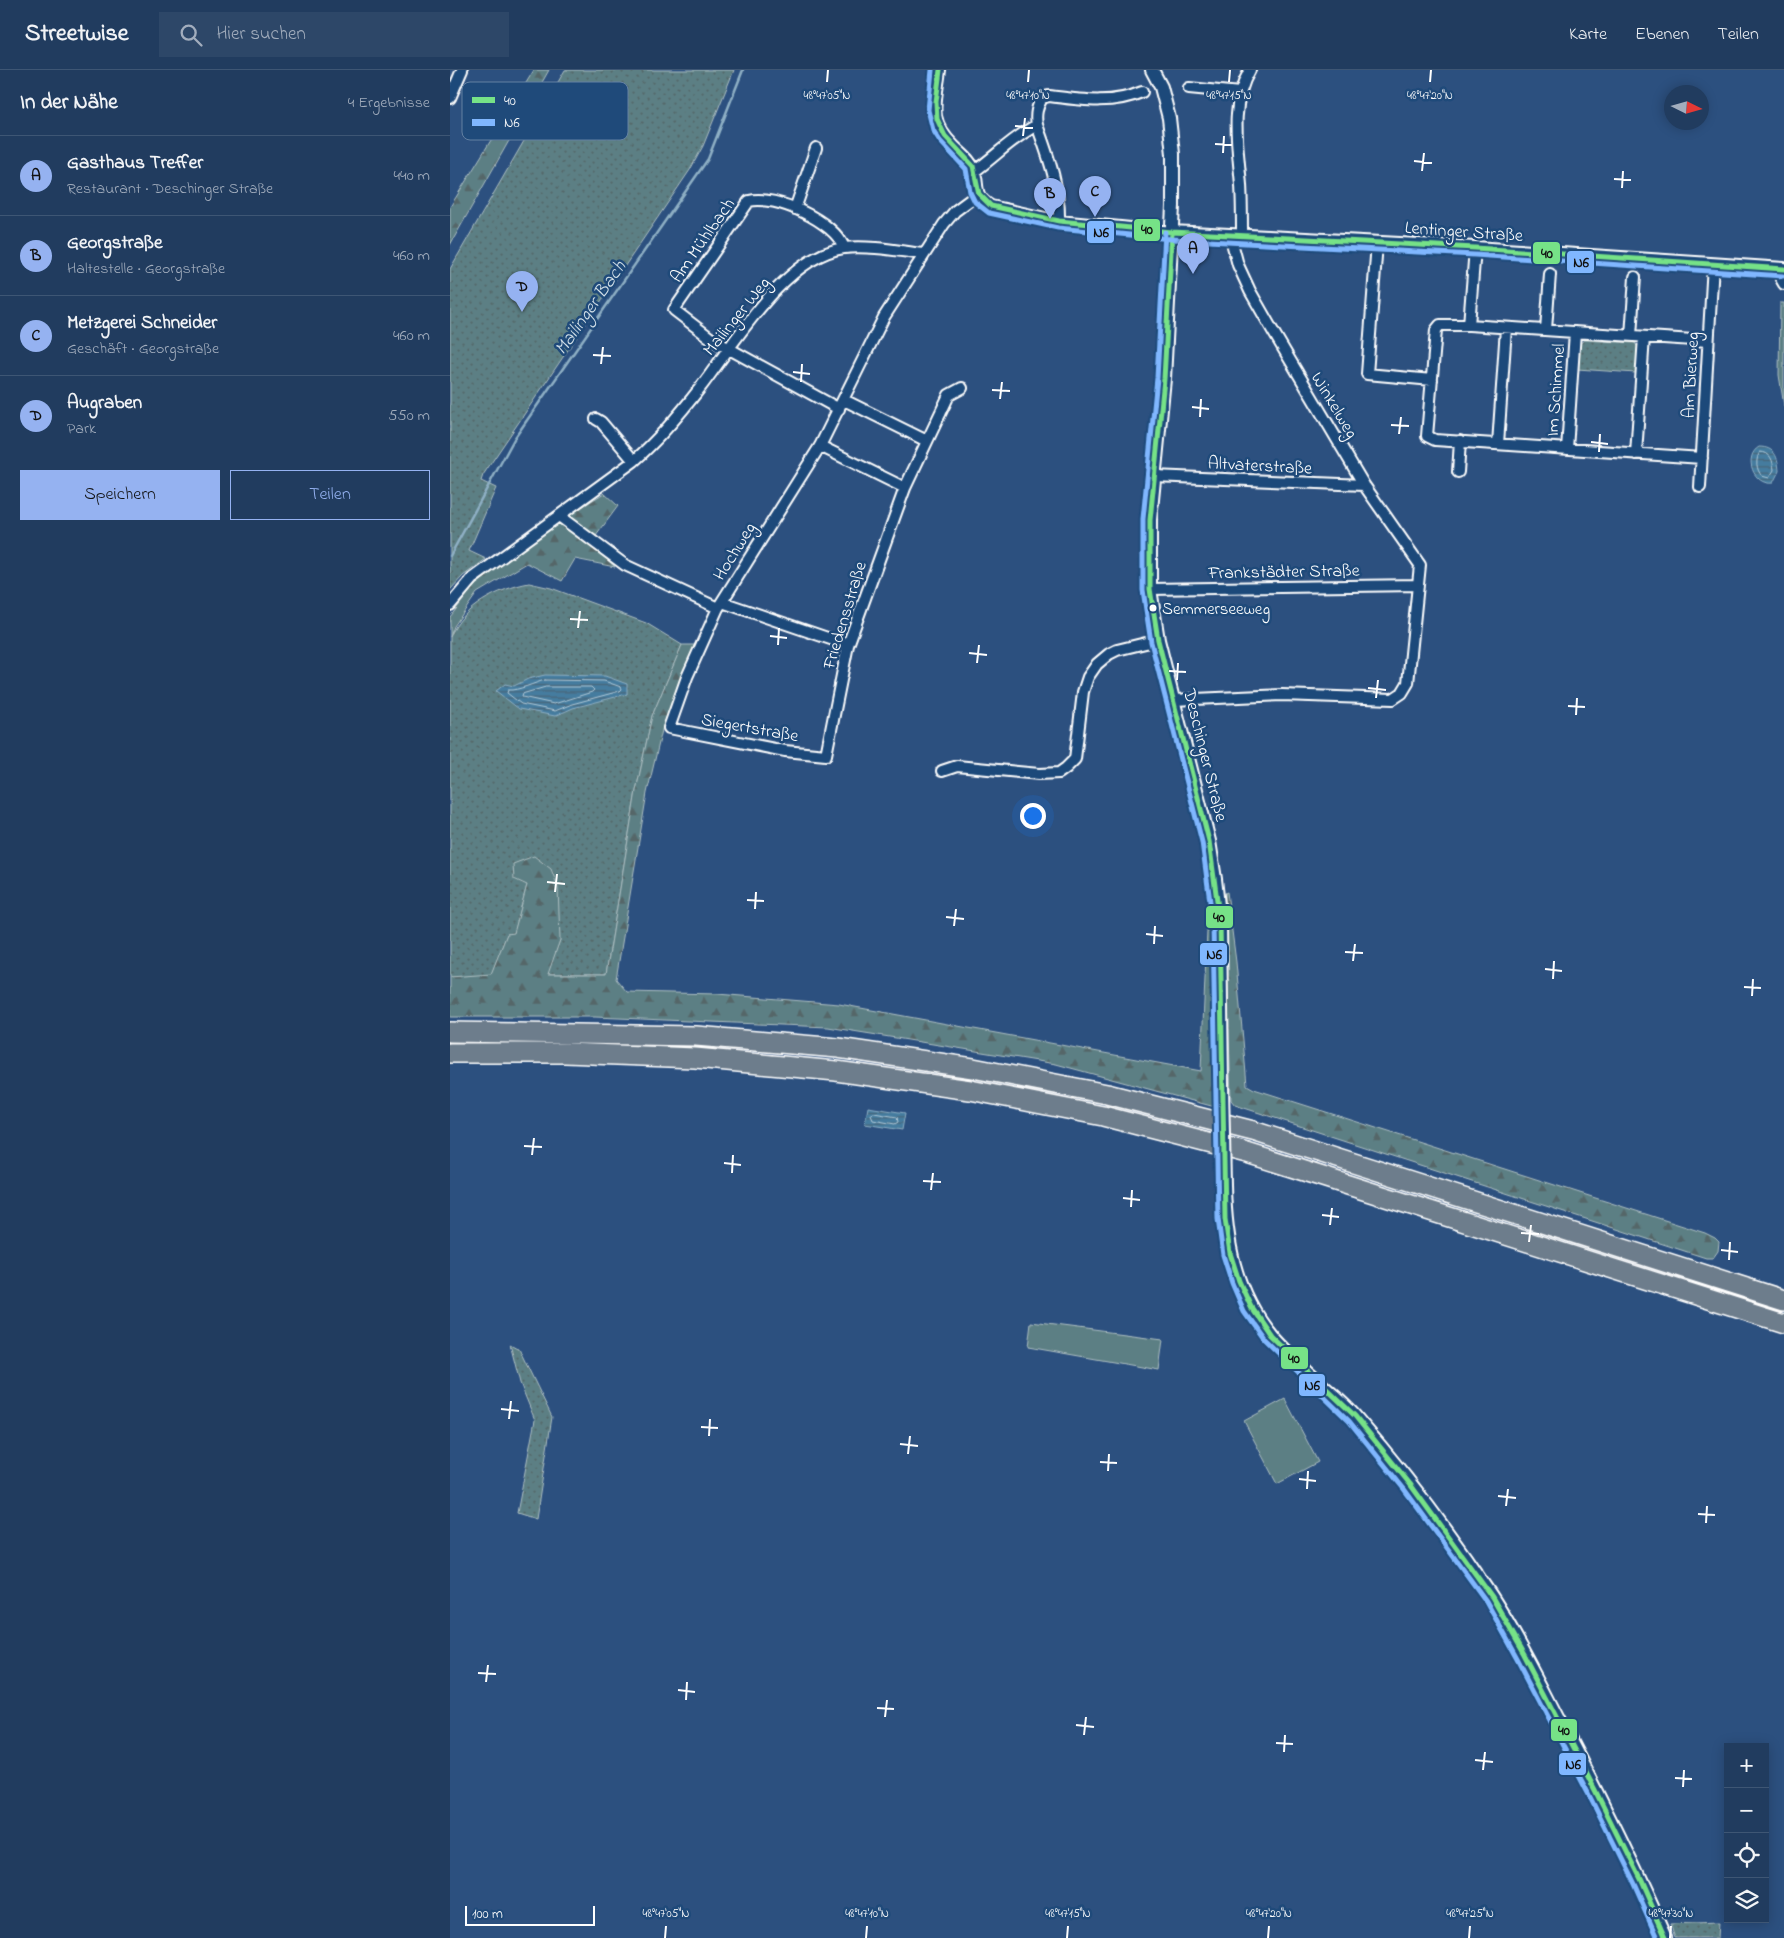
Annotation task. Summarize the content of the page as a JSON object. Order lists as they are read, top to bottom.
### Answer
{
  "streets": {
    "street": [
      "Lentinger Straße",
      "Am Mühlbach",
      "Mailinger Weg",
      "Am Bierweg",
      "Im Schimmel",
      "Winkelweg",
      "Altvaterstraße",
      "Hochweg",
      "Frankstädter Straße",
      "Friedensstraße",
      "Siegertstraße",
      "Deschinger Straße"
    ]
  },
  "crossings": [
    ["Lentinger Straße", "Am Bierweg"],
    ["Lentinger Straße", "Winkelweg"],
    ["Lentinger Straße", "Deschinger Straße"],
    ["Am Mühlbach", "Mailinger Weg"],
    ["Mailinger Weg", "Hochweg"],
    ["Winkelweg", "Altvaterstraße"],
    ["Winkelweg", "Frankstädter Straße"],
    ["Altvaterstraße", "Deschinger Straße"],
    ["Hochweg", "Siegertstraße"],
    ["Frankstädter Straße", "Deschinger Straße"],
    ["Friedensstraße", "Siegertstraße"]
  ],
  "water": ["Mailinger Bach"],
  "places": ["Semmerseeweg"],
  "lines": ["transit line 40", "transit line N6"],
  "legend": ["40", "N6"],
  "scale_bar": "100 m",
  "north": "right",
  "page": {
    "header": "Streetwise",
    "search": "Hier suchen",
    "nav": ["Karte", "Ebenen", "Teilen"],
    "heading": ["In der Nähe", "4 Ergebnisse"],
    "list": [
      {
        "mark": "A",
        "name": "Gasthaus Treffer",
        "note": "Restaurant · Deschinger Straße",
        "value": "440 m"
      },
      {
        "mark": "B",
        "name": "Georgstraße",
        "note": "Haltestelle · Georgstraße",
        "value": "460 m"
      },
      {
        "mark": "C",
        "name": "Metzgerei Schneider",
        "note": "Geschäft · Georgstraße",
        "value": "460 m"
      },
      {
        "mark": "D",
        "name": "Augraben",
        "note": "Park",
        "value": "550 m"
      }
    ],
    "pins": [
      "C",
      "B",
      "A",
      "D"
    ],
    "buttons": ["Speichern", "Teilen"],
    "map_buttons": ["+", "−"],
    "scale": "100 m"
  },
  "coordinates": [
    "48°47'05\"N",
    "48°47'10\"N",
    "48°47'15\"N",
    "48°47'20\"N",
    "48°47'25\"N",
    "48°47'30\"N"
  ]
}
